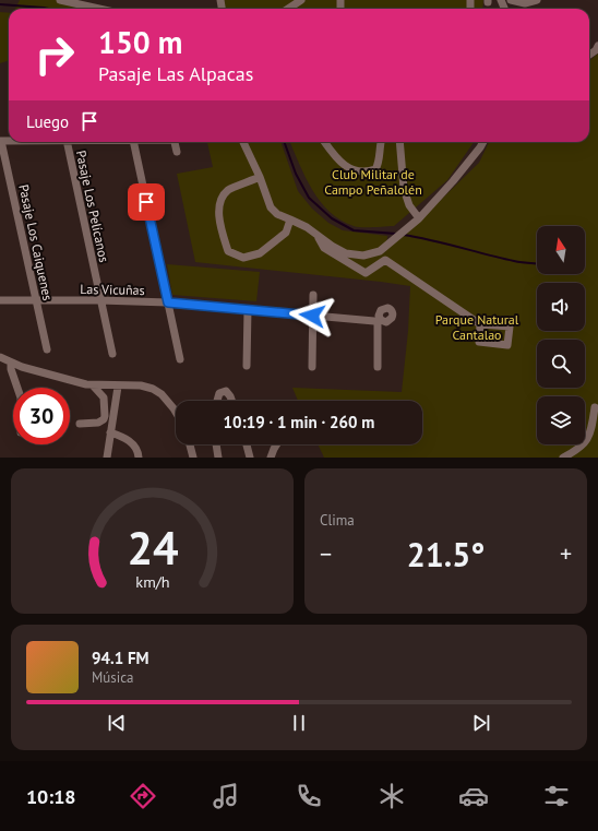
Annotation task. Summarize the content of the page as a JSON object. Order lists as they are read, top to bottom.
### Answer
{
  "streets": {
    "street": ["Pasaje Los Pelícanos", "Pasaje Los Caiquenes", "Las Vicuñas"]
  },
  "crossings": [
    ["Pasaje Los Pelícanos", "Las Vicuñas"],
    ["Pasaje Los Caiquenes", "Las Vicuñas"]
  ],
  "parks": ["Club Militar de Campo Peñalolén", "Parque Natural Cantalao"],
  "north": "top",
  "page": {
    "turn": ["150 m", "Pasaje Las Alpacas"],
    "then": "Luego",
    "limit": "30",
    "trip": "10:19 · 1 min · 260 m",
    "tile": "Clima",
    "heat": ["−", "21.5°", "+"],
    "song": ["94.1 FM", "Música"],
    "tabs": "10:18",
    "gauge": ["24", "km/h"]
  }
}
